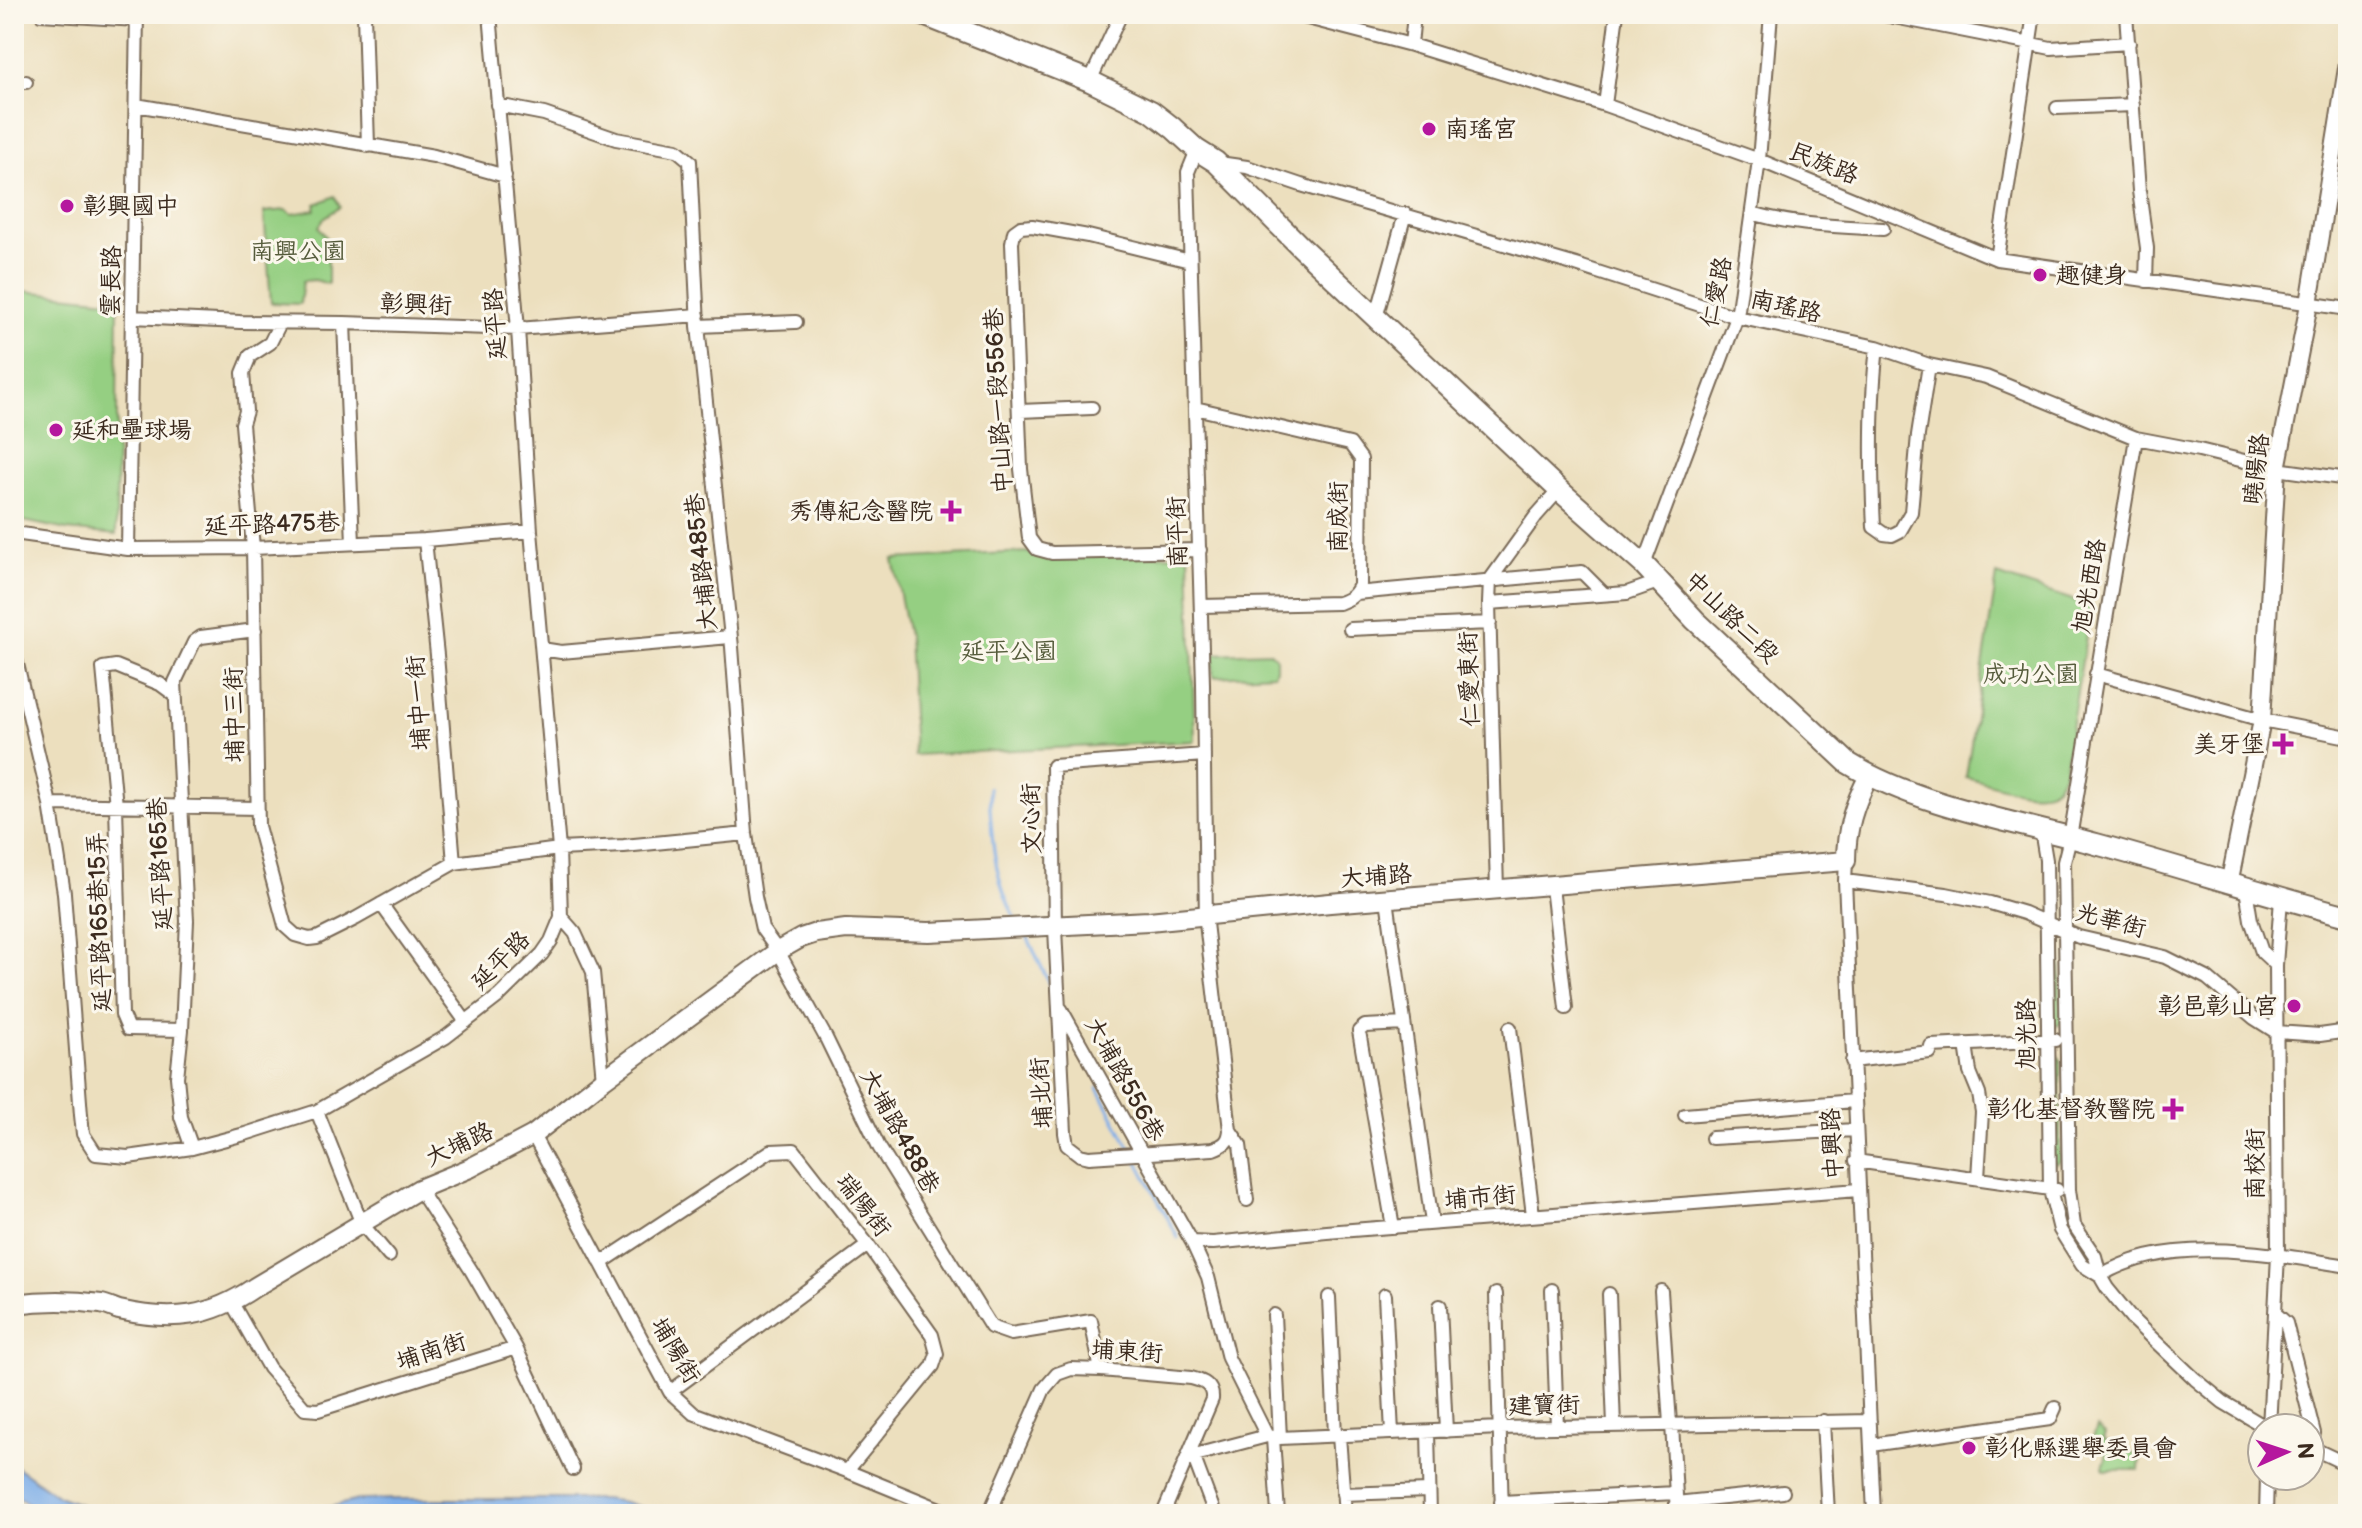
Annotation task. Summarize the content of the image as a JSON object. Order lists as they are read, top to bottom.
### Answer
{
  "streets": {
    "main road": ["中山路二段", "大埔路", "中興路"],
    "street": [
      "民族路",
      "雲長路",
      "仁愛路",
      "彰興街",
      "南瑤路",
      "延平路",
      "中山路一段556巷",
      "曉陽路",
      "南成街",
      "延平路475巷",
      "南平街",
      "大埔路485巷",
      "旭光西路",
      "仁愛東街",
      "埔中一街",
      "埔中三街",
      "文心街",
      "延平路165巷",
      "光華街",
      "延平路165巷15弄",
      "旭光路",
      "大埔路556巷",
      "埔北街",
      "大埔路488巷",
      "南校街",
      "埔市街",
      "瑞陽街",
      "埔陽街",
      "埔南街",
      "埔東街",
      "建寶街"
    ]
  },
  "crossings": [
    ["民族路", "仁愛路"],
    ["民族路", "曉陽路"],
    ["雲長路", "彰興街"],
    ["雲長路", "延平路475巷"],
    ["仁愛路", "南瑤路"],
    ["仁愛路", "中山路二段"],
    ["彰興街", "延平路"],
    ["彰興街", "大埔路485巷"],
    ["彰興街", "埔中三街"],
    ["南瑤路", "曉陽路"],
    ["南瑤路", "旭光西路"],
    ["南瑤路", "中山路二段"],
    ["延平路", "延平路475巷"],
    ["延平路", "大埔路485巷"],
    ["延平路", "延平路165巷"],
    ["中山路一段556巷", "南平街"],
    ["曉陽路", "中山路二段"],
    ["南成街", "南平街"],
    ["延平路475巷", "埔中一街"],
    ["延平路475巷", "埔中三街"],
    ["南平街", "中山路二段"],
    ["南平街", "文心街"],
    ["南平街", "大埔路"],
    ["大埔路485巷", "大埔路"],
    ["大埔路485巷", "大埔路488巷"],
    ["旭光西路", "中山路二段"],
    ["旭光西路", "旭光路"],
    ["中山路二段", "旭光路"],
    ["中山路二段", "中興路"],
    ["中山路二段", "南校街"],
    ["仁愛東街", "大埔路"],
    ["埔中一街", "埔中三街"],
    ["埔中三街", "延平路165巷"],
    ["文心街", "大埔路"],
    ["文心街", "大埔路556巷"],
    ["延平路165巷", "延平路165巷15弄"],
    ["大埔路", "大埔路556巷"],
    ["大埔路", "大埔路488巷"],
    ["大埔路", "中興路"],
    ["大埔路", "埔市街"],
    ["大埔路", "埔陽街"],
    ["大埔路", "埔南街"],
    ["光華街", "旭光路"],
    ["光華街", "中興路"],
    ["光華街", "南校街"],
    ["大埔路556巷", "埔北街"],
    ["大埔路556巷", "建寶街"],
    ["大埔路488巷", "埔東街"],
    ["中興路", "埔市街"],
    ["中興路", "建寶街"],
    ["瑞陽街", "埔陽街"]
  ],
  "parks": ["南興公園", "延平公園", "成功公園"],
  "places": {
    "other": [
      "南瑤宮",
      "彰興國中",
      "趣健身",
      "延和壘球場",
      "彰邑彰山宮",
      "彰化縣選舉委員會"
    ],
    "health": ["秀傳紀念醫院", "美牙堡", "彰化基督教醫院"]
  },
  "north": "right"
}
